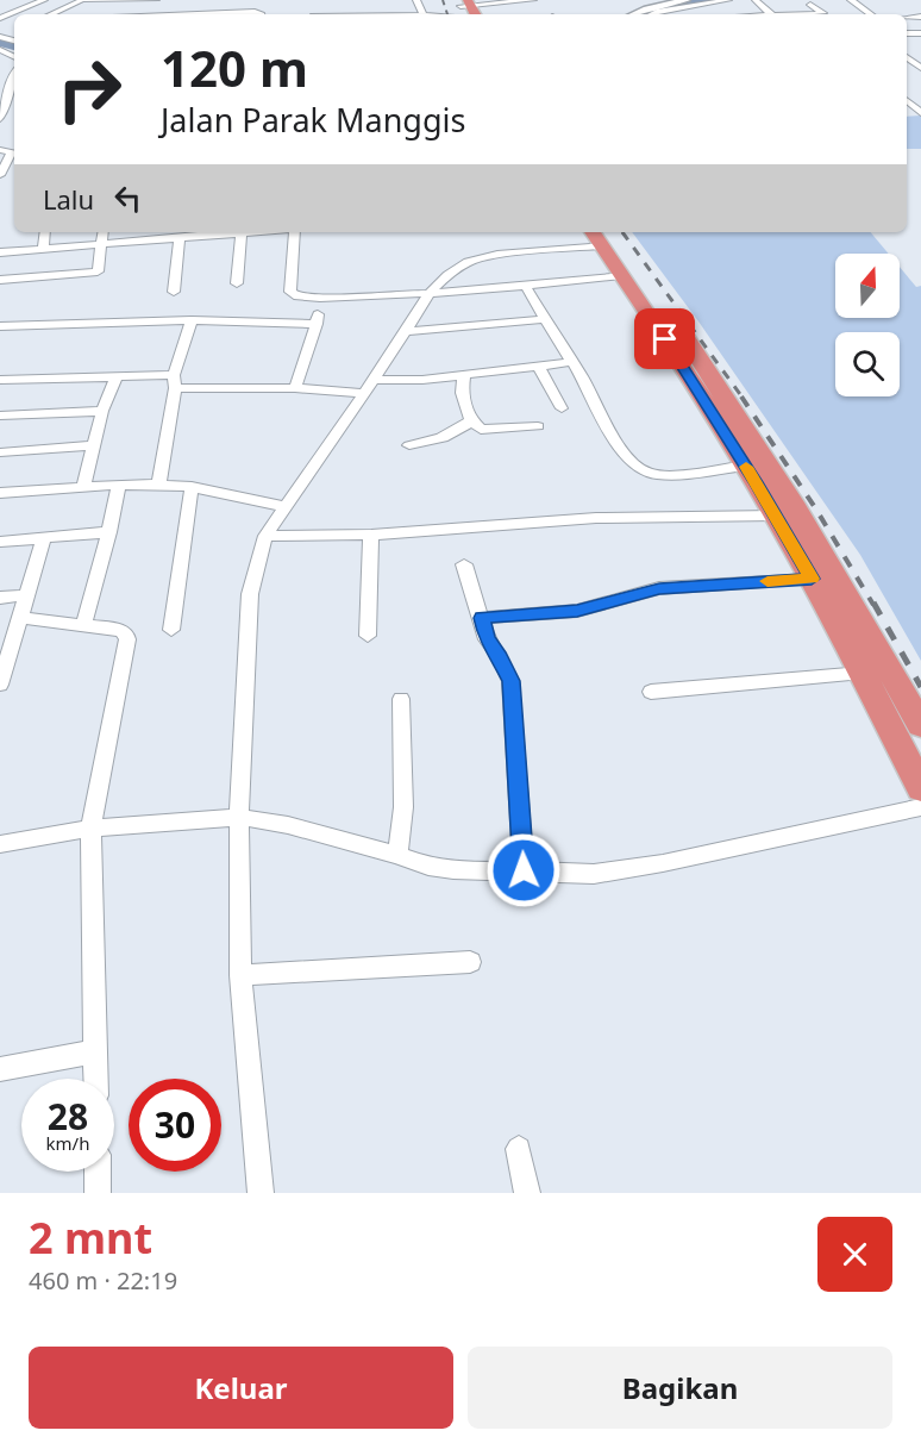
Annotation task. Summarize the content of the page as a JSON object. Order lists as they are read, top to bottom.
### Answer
{
  "north": "top",
  "page": {
    "turn": ["120 m", "Jalan Parak Manggis"],
    "then": "Lalu",
    "speed": "28 km/h",
    "limit": "30",
    "heading": ["2 mnt", "460 m · 22:19"],
    "buttons": ["Keluar", "Bagikan"]
  }
}
